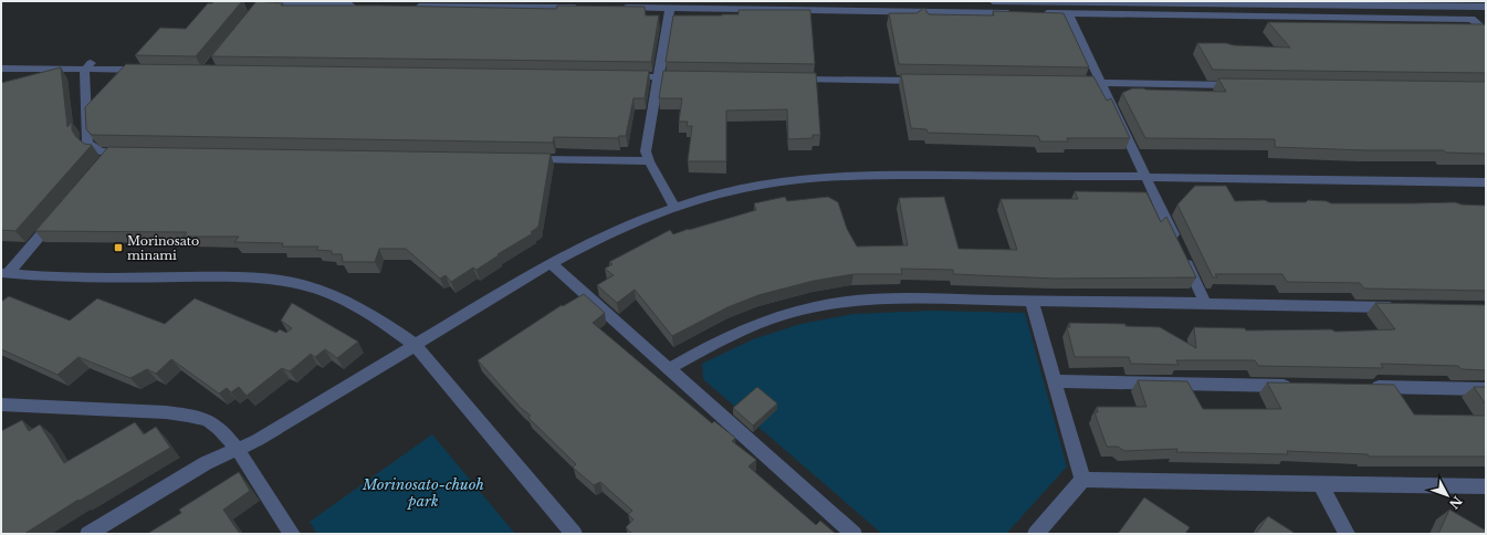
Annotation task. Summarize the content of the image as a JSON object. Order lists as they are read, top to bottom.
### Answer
{
  "parks": ["Morinosato-chuoh park"],
  "places": {
    "transit": ["Morinosato minami"]
  },
  "north": "bottom right"
}
